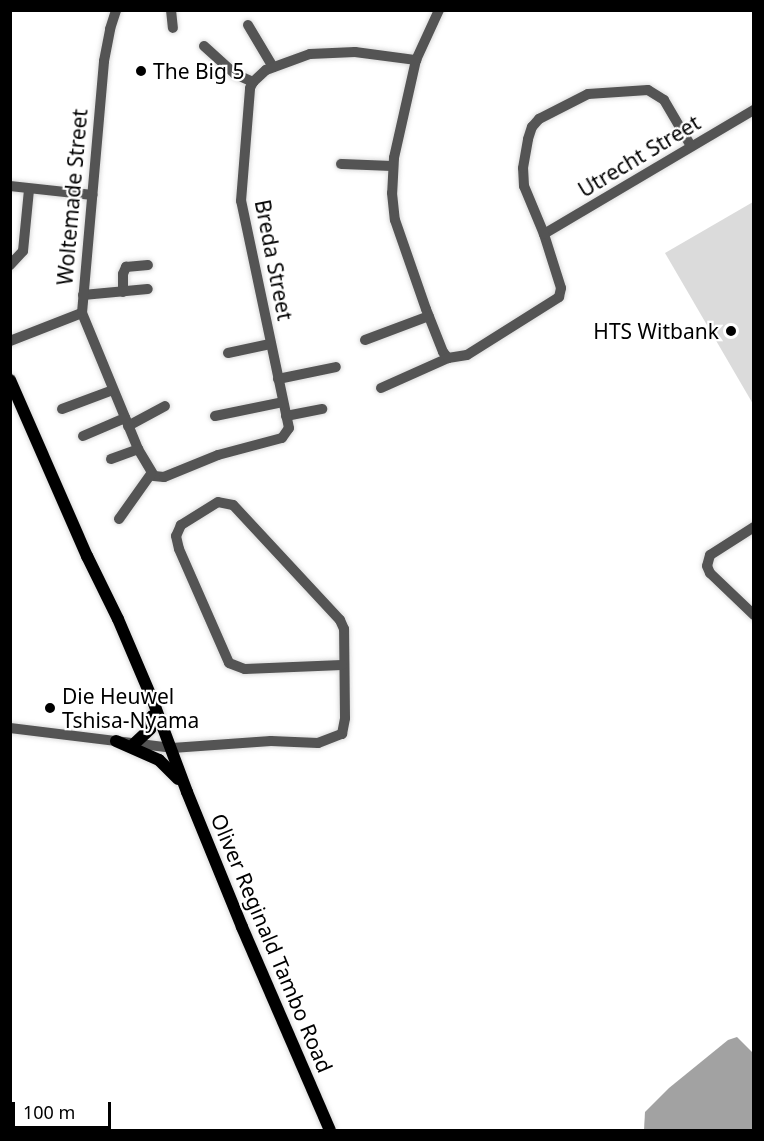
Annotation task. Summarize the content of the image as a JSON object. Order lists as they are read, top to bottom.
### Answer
{
  "streets": {
    "main road": ["Oliver Reginald Tambo Road"],
    "street": ["Utrecht Street", "Woltemade Street", "Breda Street"]
  },
  "places": ["The Big 5", "HTS Witbank", "Die Heuwel Tshisa-Nyama"],
  "scale_bar": "100 m"
}
